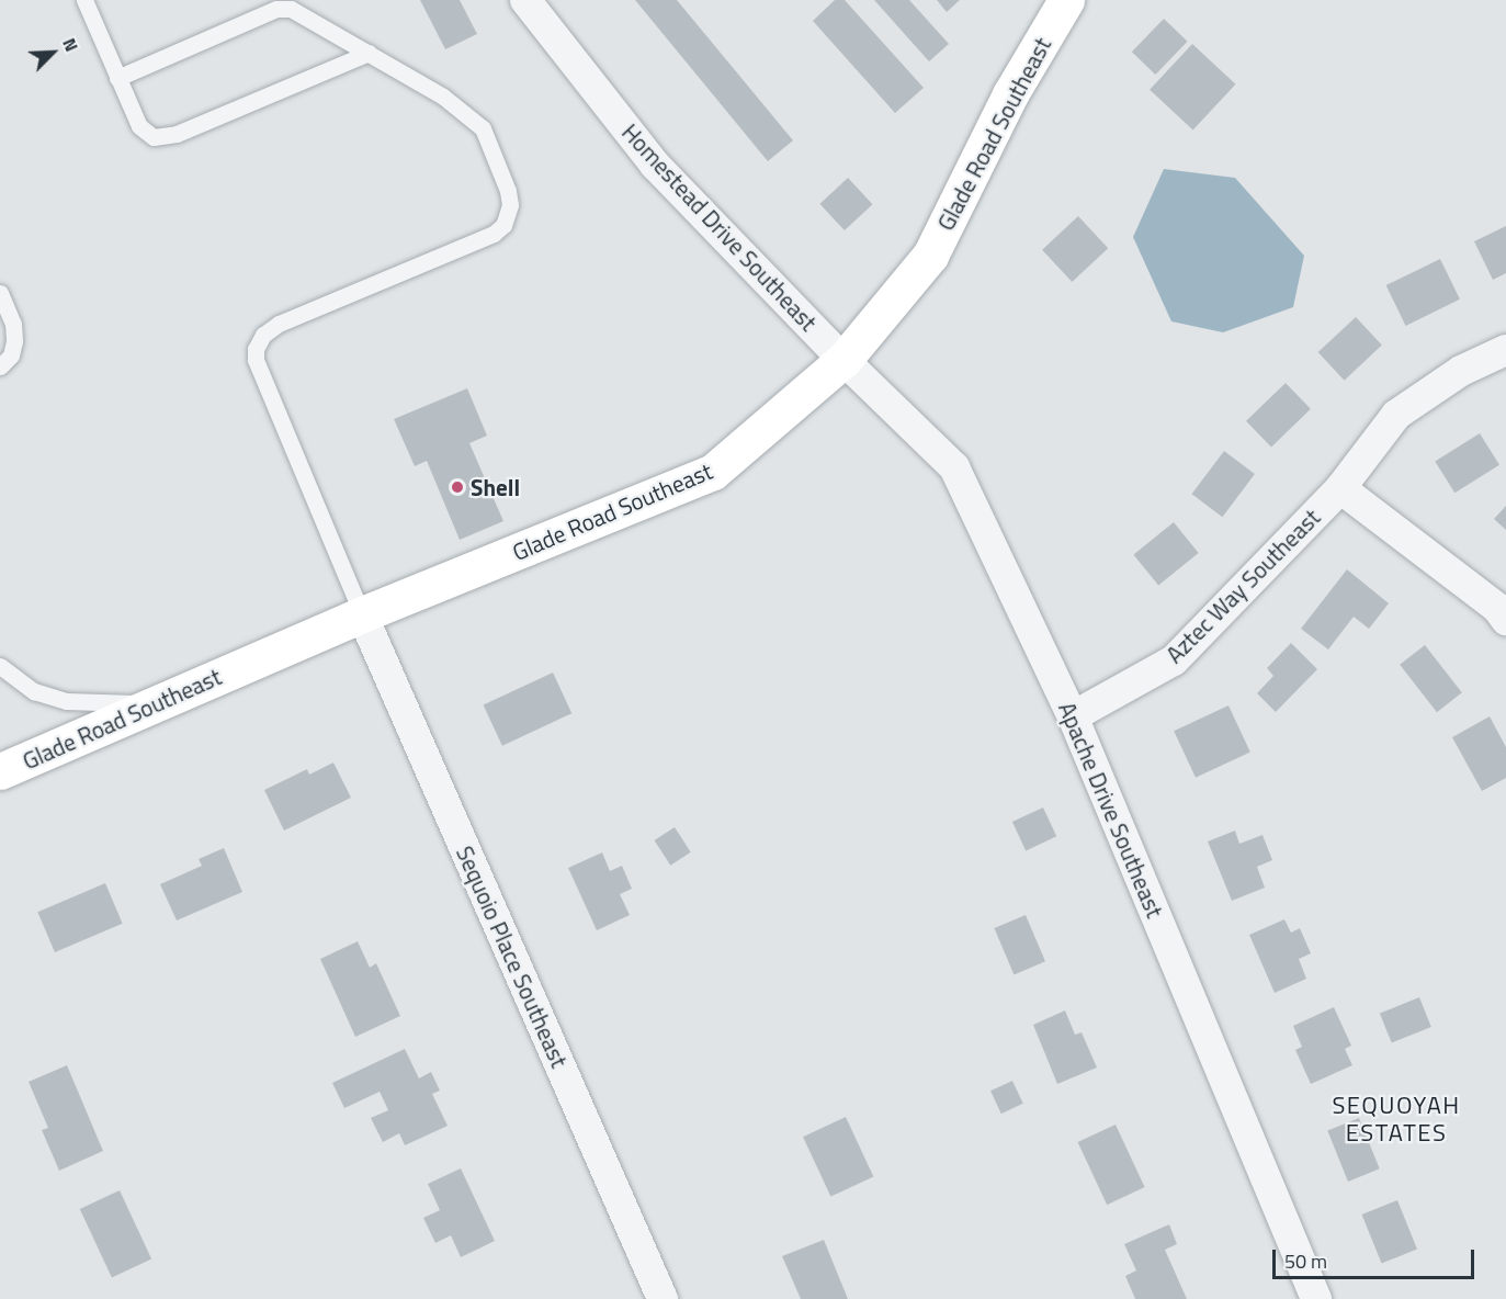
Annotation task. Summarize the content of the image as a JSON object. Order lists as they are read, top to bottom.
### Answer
{
  "streets": {
    "street": [
      "Glade Road Southeast",
      "Homestead Drive Southeast",
      "Aztec Way Southeast",
      "Apache Drive Southeast",
      "Sequoio Place Southeast"
    ]
  },
  "crossings": [
    ["Glade Road Southeast", "Homestead Drive Southeast"],
    ["Glade Road Southeast", "Apache Drive Southeast"],
    ["Glade Road Southeast", "Sequoio Place Southeast"],
    ["Homestead Drive Southeast", "Apache Drive Southeast"],
    ["Aztec Way Southeast", "Apache Drive Southeast"]
  ],
  "districts": ["SEQUOYAH ESTATES"],
  "places": ["Shell"],
  "scale_bar": "50 m",
  "north": "top right"
}
